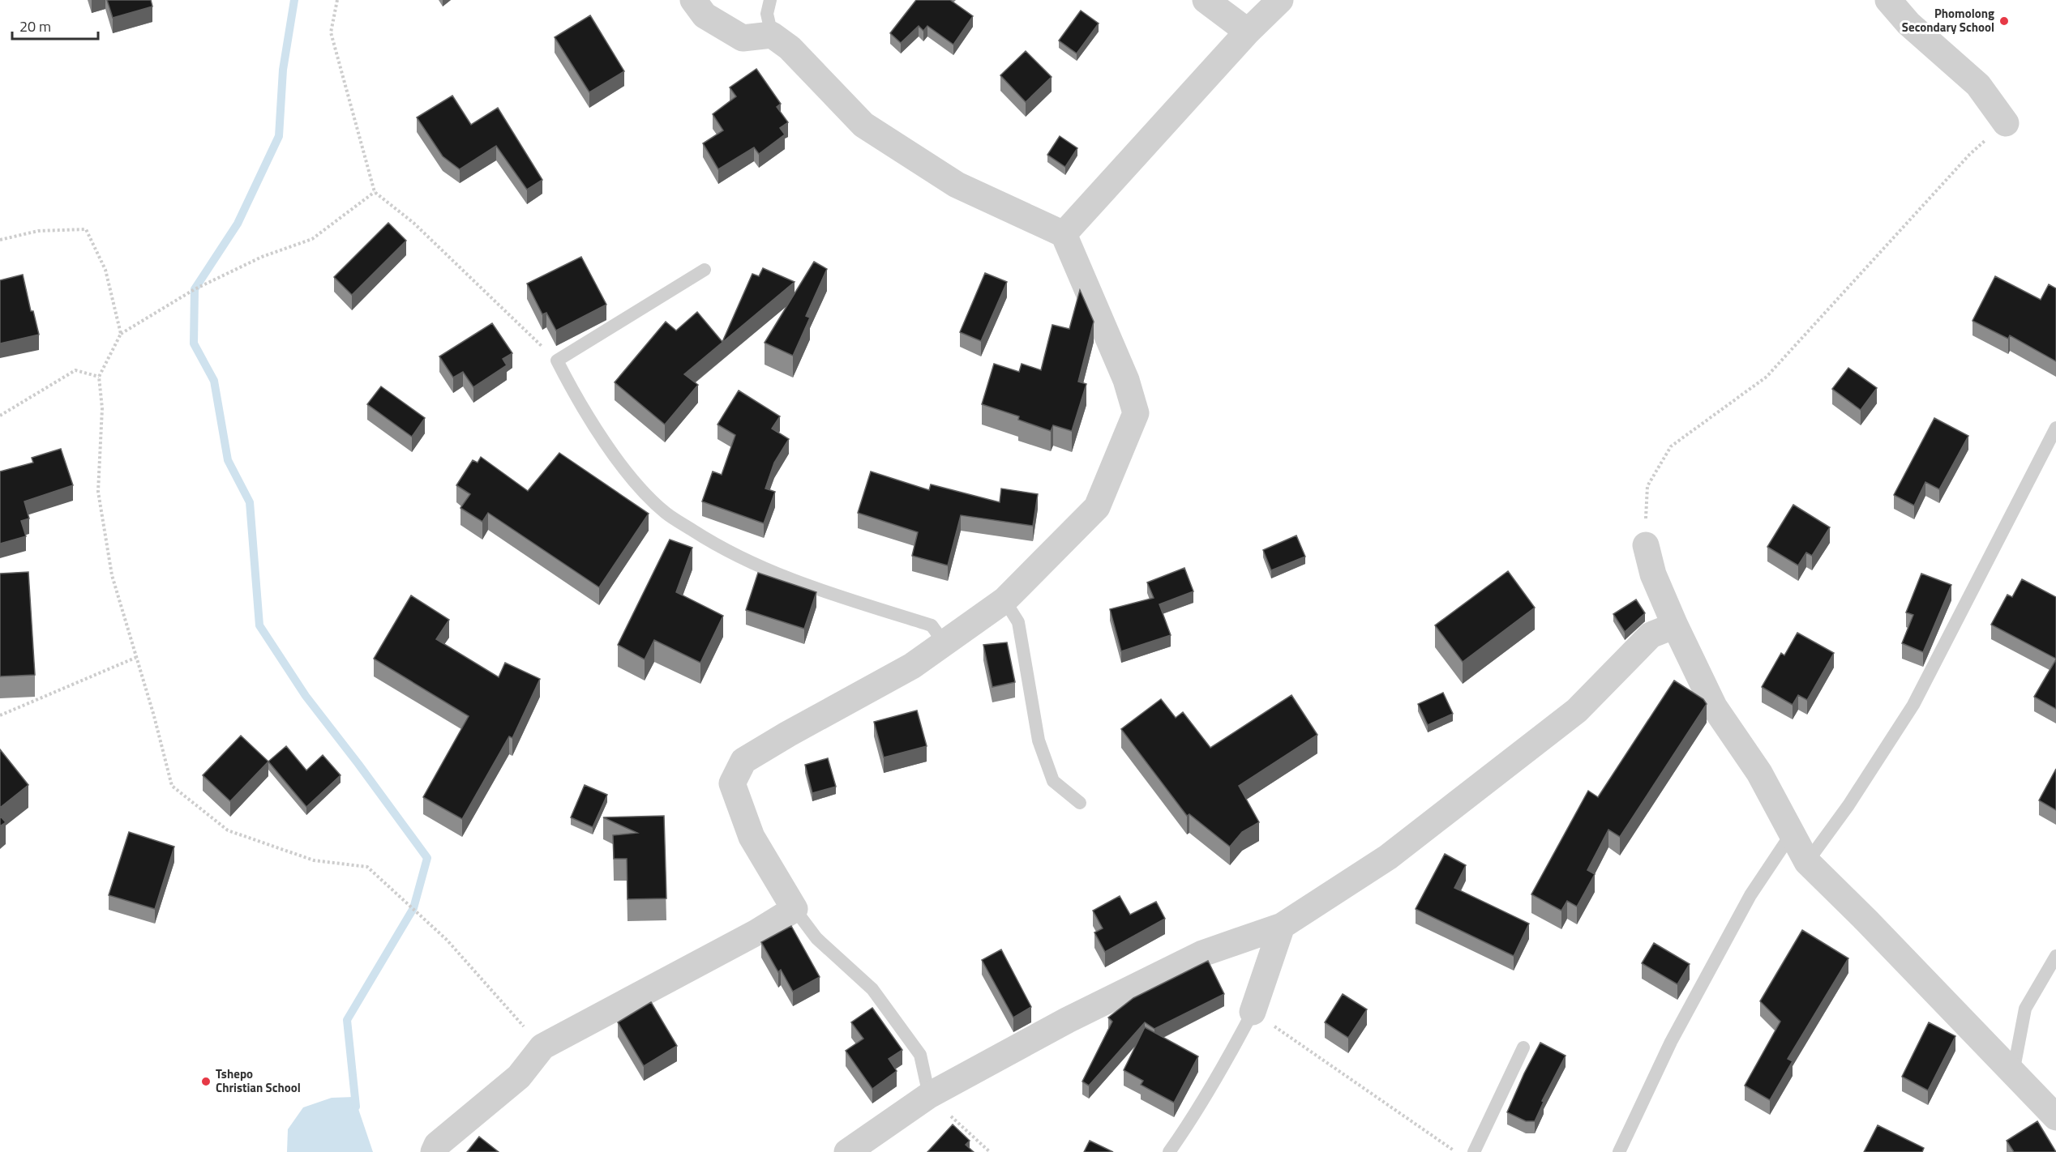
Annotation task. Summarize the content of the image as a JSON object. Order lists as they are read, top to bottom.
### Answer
{
  "places": ["Phomolong Secondary School", "Tshepo Christian School"],
  "scale_bar": "20 m"
}
